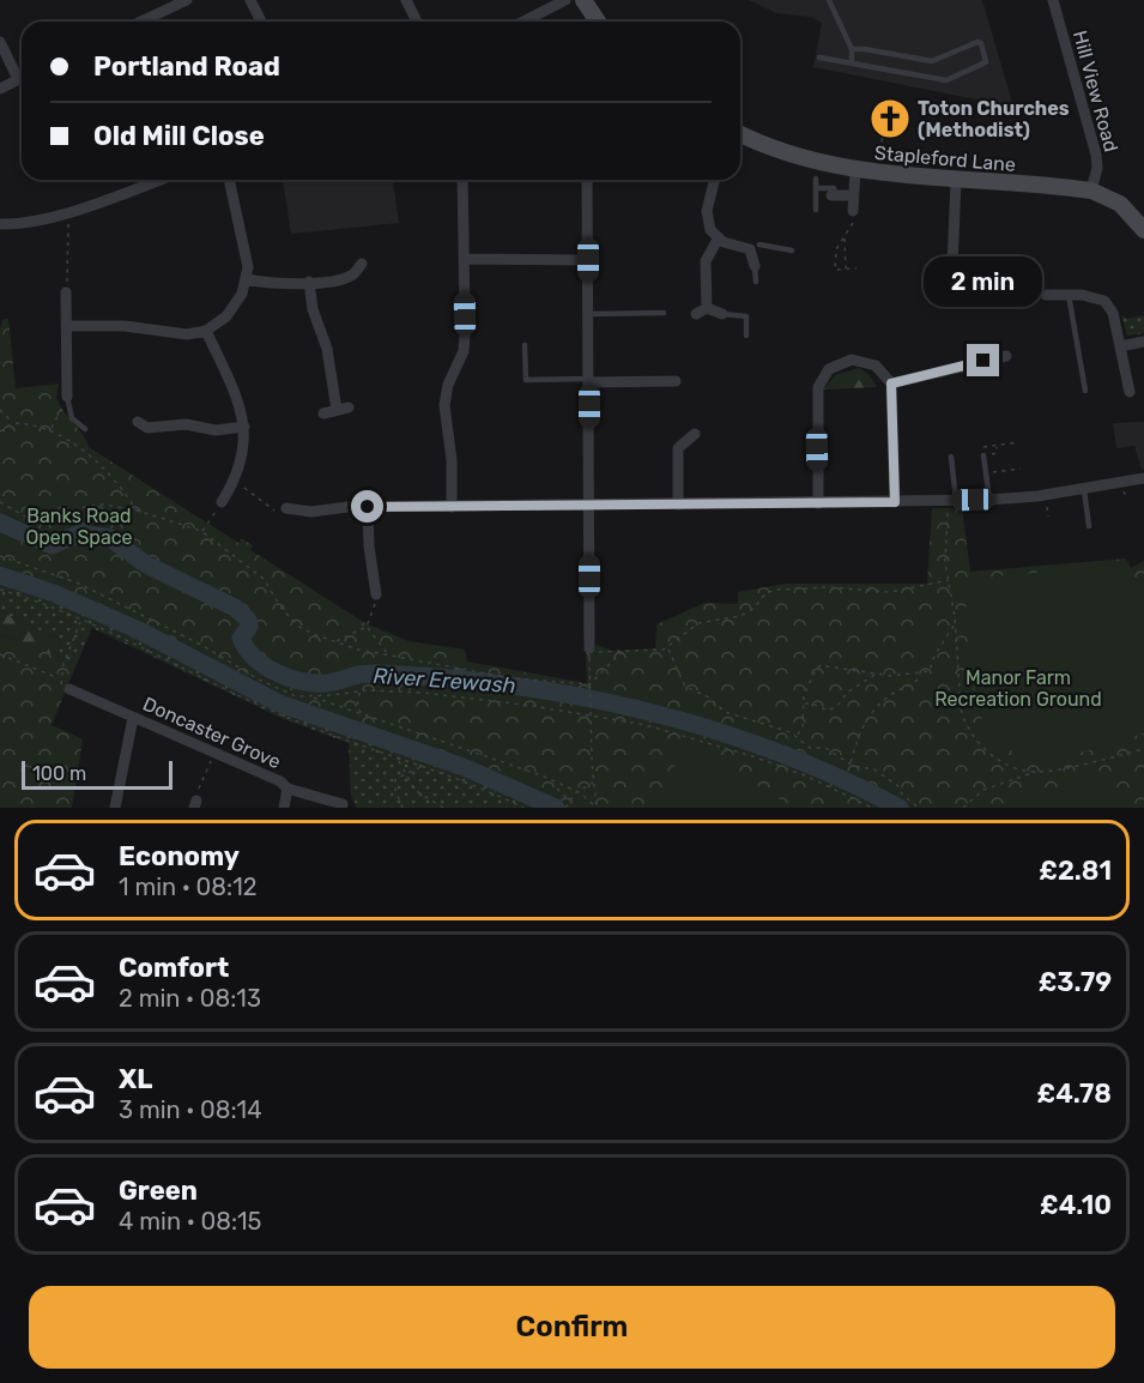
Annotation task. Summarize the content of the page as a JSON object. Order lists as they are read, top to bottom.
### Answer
{
  "streets": {
    "main road": ["Stapleford Lane"],
    "street": ["Hill View Road", "Doncaster Grove"]
  },
  "crossings": [
    ["Hill View Road", "Stapleford Lane"]
  ],
  "water": ["River Erewash"],
  "parks": ["Banks Road Open Space", "Manor Farm Recreation Ground"],
  "places": {
    "church": ["Toton Churches (Methodist)"]
  },
  "scale_bar": "100 m",
  "page": {
    "banner": ["Portland Road", "Old Mill Close"],
    "bubble": "2 min",
    "scale": "100 m",
    "list": [
      {
        "name": "Economy",
        "note": "1 min · 08:12",
        "value": "£2.81"
      },
      {
        "name": "Comfort",
        "note": "2 min · 08:13",
        "value": "£3.79"
      },
      {
        "name": "XL",
        "note": "3 min · 08:14",
        "value": "£4.78"
      },
      {
        "name": "Green",
        "note": "4 min · 08:15",
        "value": "£4.10"
      }
    ],
    "buttons": "Confirm"
  }
}
